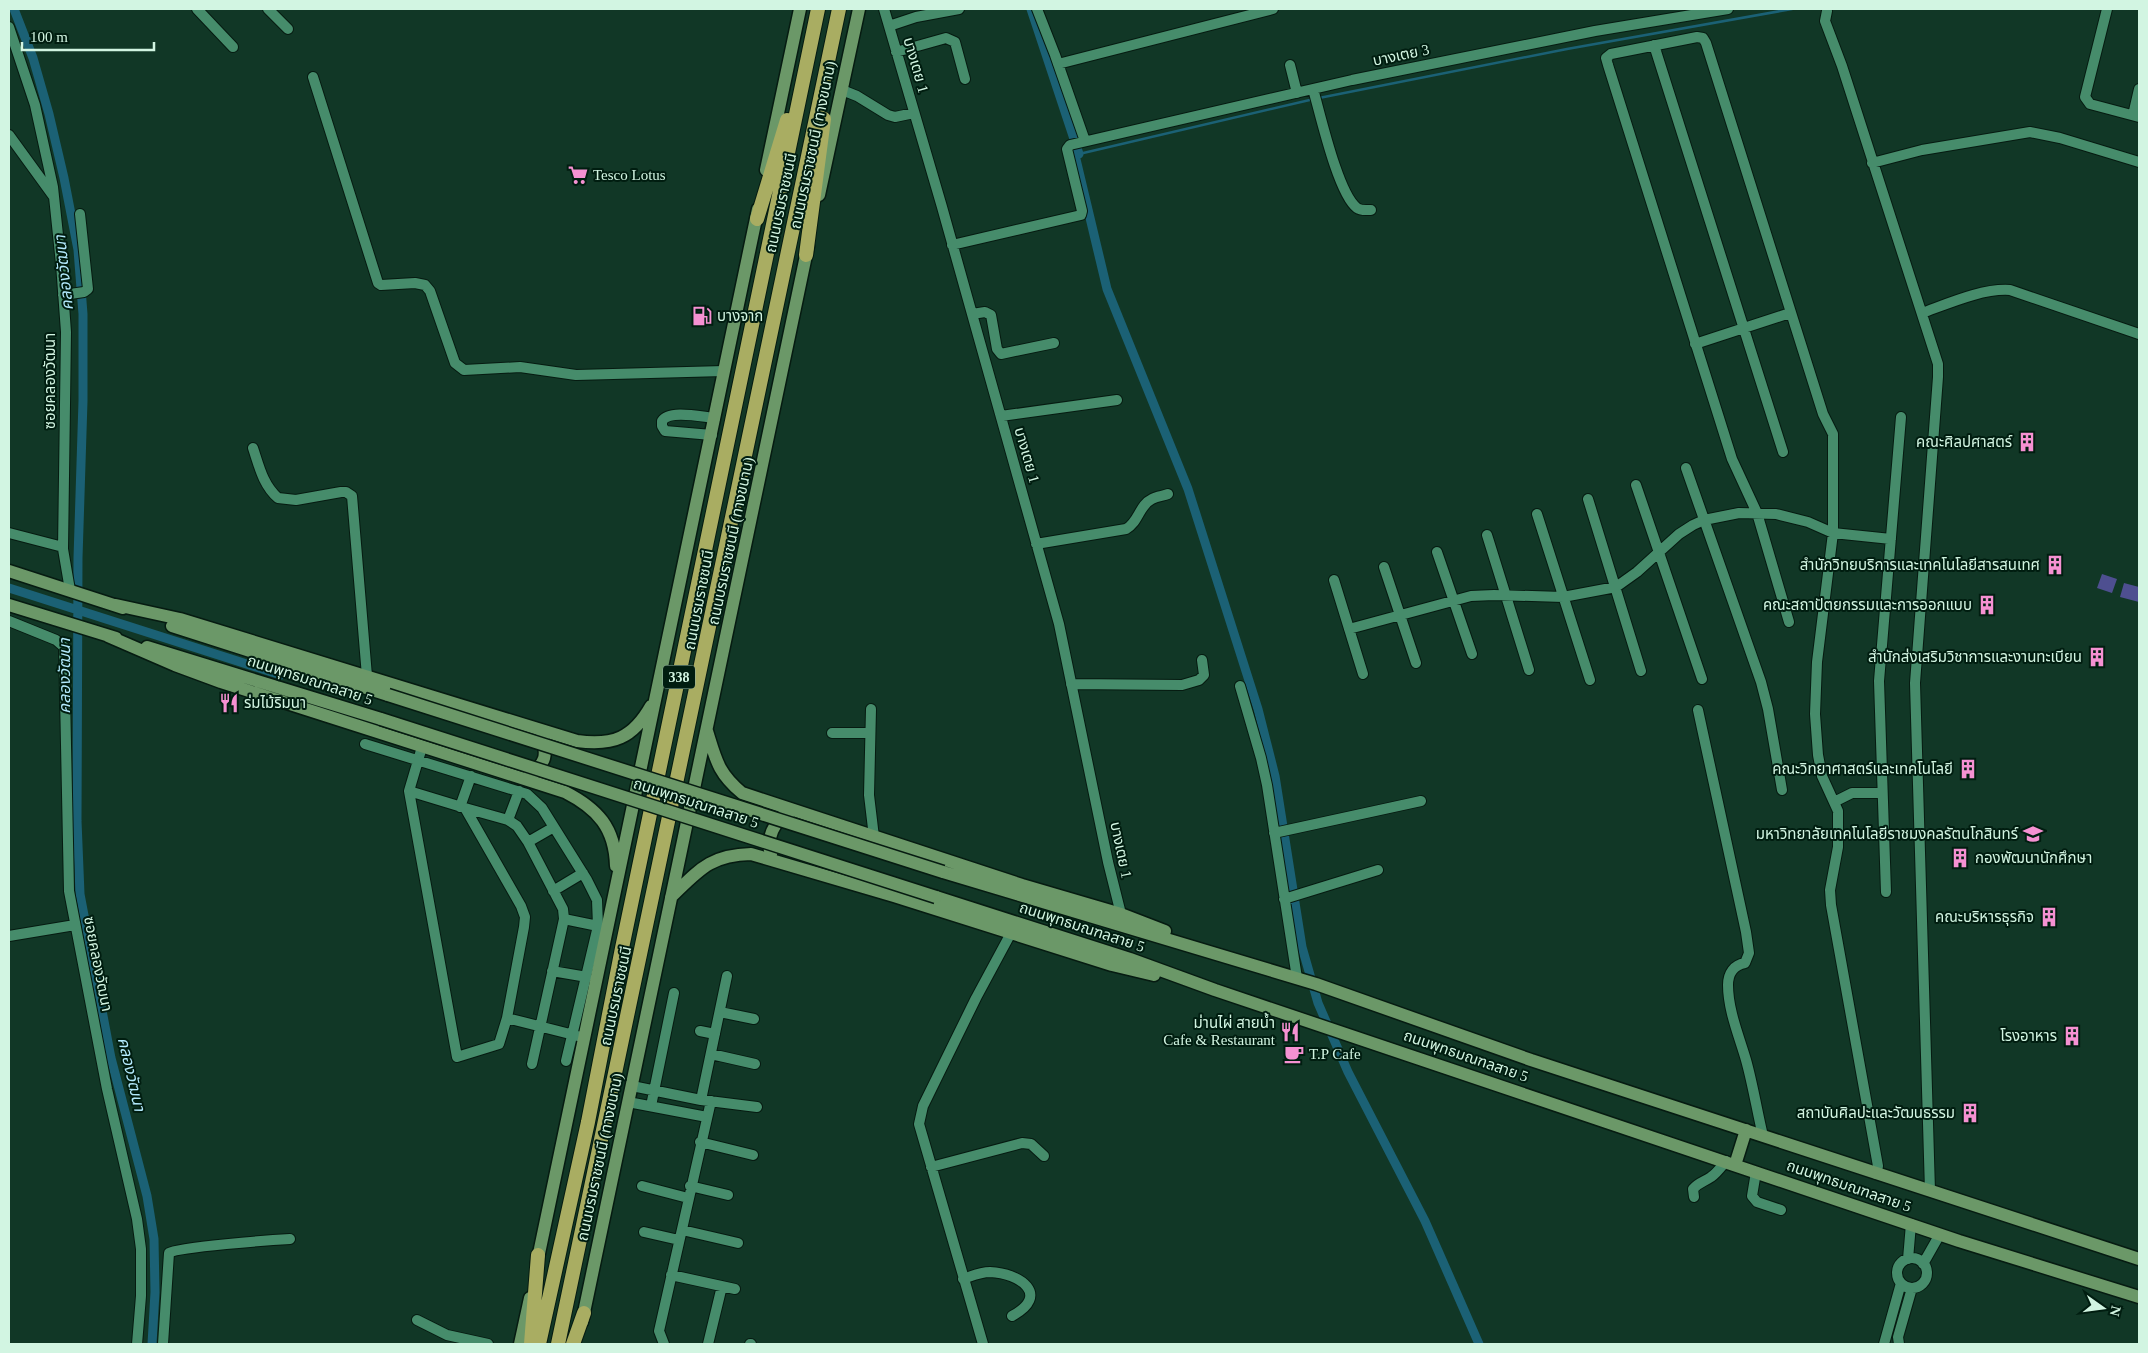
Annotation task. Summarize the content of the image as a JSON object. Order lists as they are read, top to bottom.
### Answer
{
  "streets": {
    "highway": ["ถนนบรมราชชนนี", "338"],
    "main road": ["ถนนบรมราชชนนี (ทางขนาน)", "ถนนพุทธมณฑลสาย 5"],
    "street": ["บางเตย 3", "บางเตย 1", "ซอยคลองวัฒนา"]
  },
  "crossings": [
    ["บางเตย 3", "บางเตย 1"],
    ["ซอยคลองวัฒนา", "ถนนพุทธมณฑลสาย 5"]
  ],
  "water": ["คลองวัฒนา"],
  "places": {
    "supermarket": ["Tesco Lotus"],
    "fuel station": ["บางจาก"],
    "building": [
      "คณะศิลปศาสตร์",
      "สำนักวิทยบริการและเทคโนโลยีสารสนเทศ",
      "คณะสถาปัตยกรรมและการออกแบบ",
      "สำนักส่งเสริมวิชาการและงานทะเบียน",
      "คณะวิทยาศาสตร์และเทคโนโลยี",
      "กองพัฒนานักศึกษา",
      "คณะบริหารธุรกิจ",
      "โรงอาหาร",
      "สถาบันศิลปะและวัฒนธรรม"
    ],
    "restaurant": ["ร่มไม้ริมนา", "ม่านไผ่ สายน้ำ Cafe & Restaurant"],
    "school or university": ["มหาวิทยาลัยเทคโนโลยีราชมงคลรัตนโกสินทร์"],
    "cafe": ["T.P Cafe"]
  },
  "scale_bar": "100 m",
  "north": "right"
}
